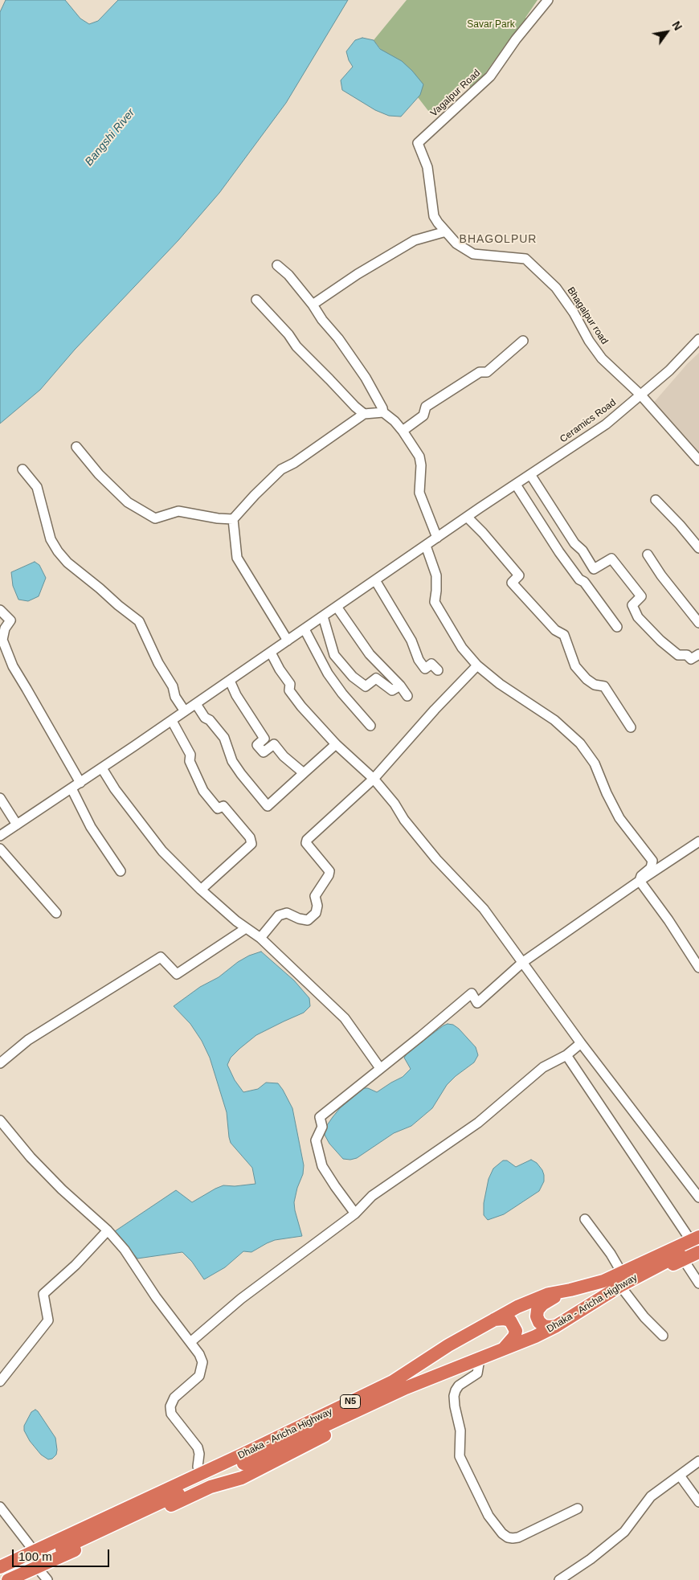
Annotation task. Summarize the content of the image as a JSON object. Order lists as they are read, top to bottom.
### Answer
{
  "streets": {
    "highway": ["Dhaka - Aricha Highway", "N5"],
    "street": ["Vagalpur Road", "Bhagalpur road", "Ceramics Road"]
  },
  "crossings": [
    ["Vagalpur Road", "Bhagalpur road"],
    ["Bhagalpur road", "Ceramics Road"]
  ],
  "districts": ["BHAGOLPUR"],
  "water": ["Bangshi River"],
  "parks": ["Savar Park"],
  "scale_bar": "100 m",
  "north": "top right"
}
